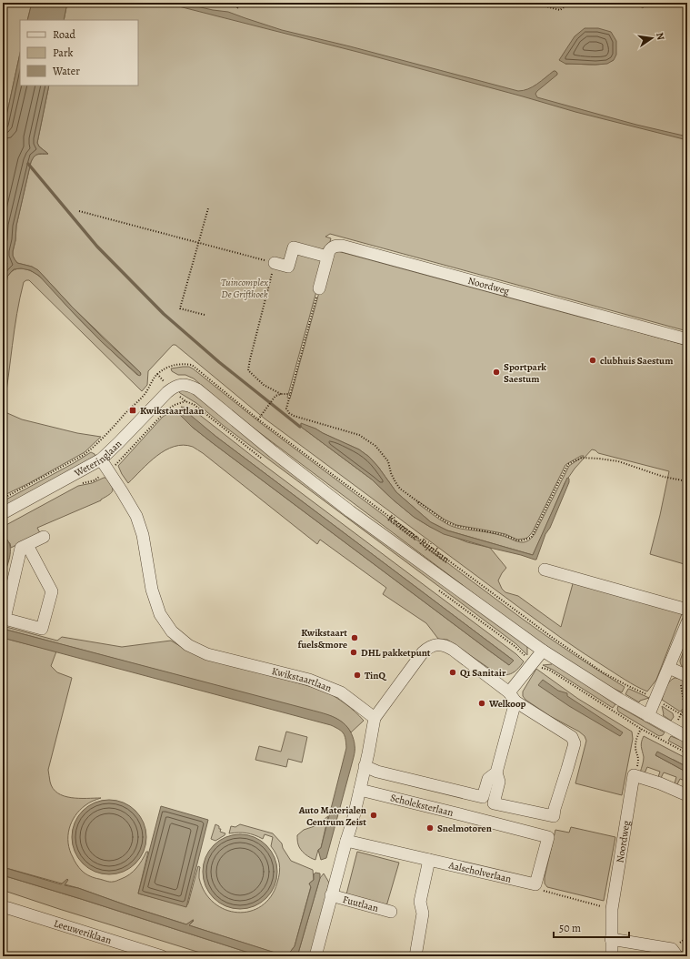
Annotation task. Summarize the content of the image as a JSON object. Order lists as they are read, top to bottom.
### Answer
{
  "streets": {
    "street": [
      "Noordweg",
      "Weteringlaan",
      "Kromme-Rijnlaan",
      "Kwikstaartlaan",
      "Scholeksterlaan",
      "Aalscholverlaan",
      "Fuutlaan",
      "Leeuweriklaan"
    ]
  },
  "crossings": [
    ["Weteringlaan", "Kromme-Rijnlaan"],
    ["Weteringlaan", "Kwikstaartlaan"],
    ["Scholeksterlaan", "Aalscholverlaan"]
  ],
  "parks": ["Tuincomplex De Grifthoek"],
  "places": {
    "other": [
      "clubhuis Saestum",
      "Sportpark Saestum",
      "Kwikstaart fuels&more",
      "DHL pakketpunt",
      "Q1 Sanitair",
      "TinQ",
      "Welkoop",
      "Auto Materialen Centrum Zeist",
      "Snelmotoren"
    ],
    "transit": ["Kwikstaartlaan"]
  },
  "legend": ["Road", "Park", "Water"],
  "scale_bar": "50 m",
  "north": "right"
}
